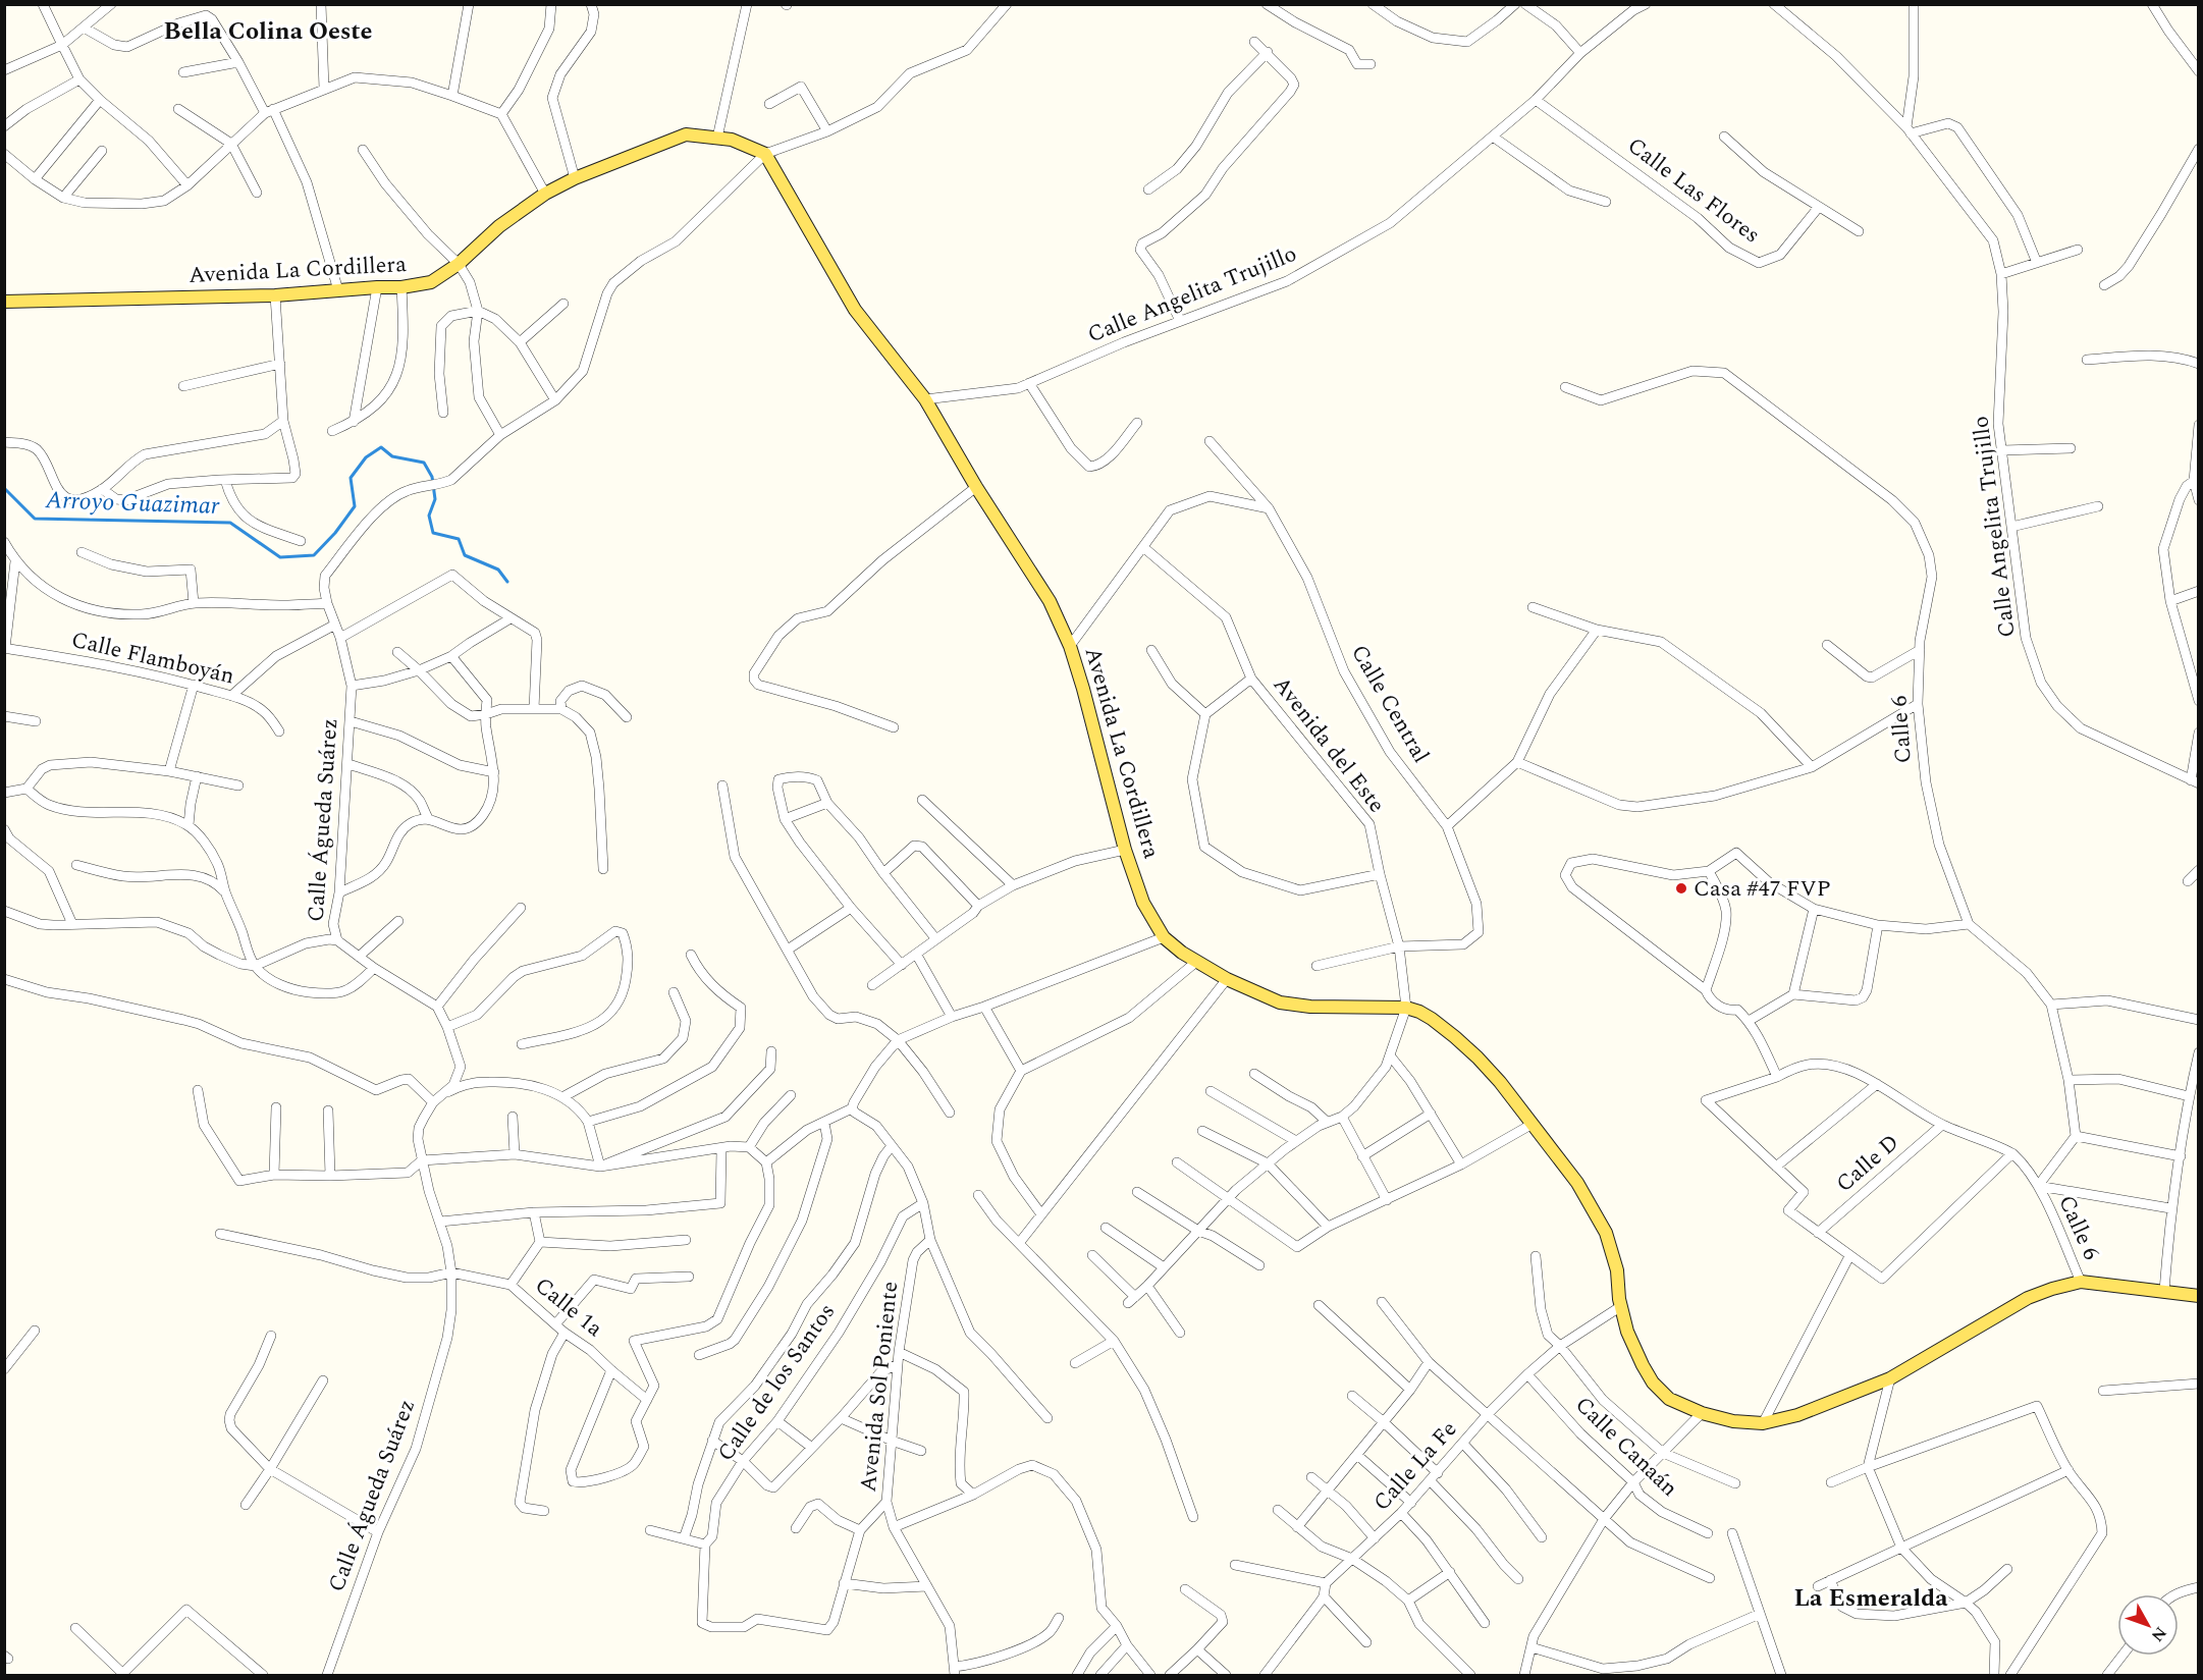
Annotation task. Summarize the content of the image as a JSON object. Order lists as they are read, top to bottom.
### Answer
{
  "streets": {
    "main road": ["Avenida La Cordillera"],
    "street": [
      "Calle Las Flores",
      "Calle Angelita Trujillo",
      "Calle Flamboyán",
      "Calle Central",
      "Calle 6",
      "Avenida del Este",
      "Calle Águeda Suárez",
      "Calle D",
      "Calle 1a",
      "Calle de los Santos",
      "Avenida Sol Poniente",
      "Calle Canaán",
      "Calle La Fe"
    ]
  },
  "crossings": [
    ["Calle Las Flores", "Calle Angelita Trujillo"],
    ["Avenida La Cordillera", "Calle Angelita Trujillo"],
    ["Avenida La Cordillera", "Calle 6"],
    ["Avenida La Cordillera", "Avenida del Este"],
    ["Avenida La Cordillera", "Calle Águeda Suárez"],
    ["Avenida La Cordillera", "Calle La Fe"],
    ["Calle Central", "Avenida del Este"],
    ["Calle Águeda Suárez", "Calle 1a"],
    ["Calle Canaán", "Calle La Fe"]
  ],
  "districts": ["Bella Colina Oeste", "La Esmeralda"],
  "water": ["Arroyo Guazimar"],
  "places": ["Casa #47 FVP"],
  "north": "bottom right"
}
